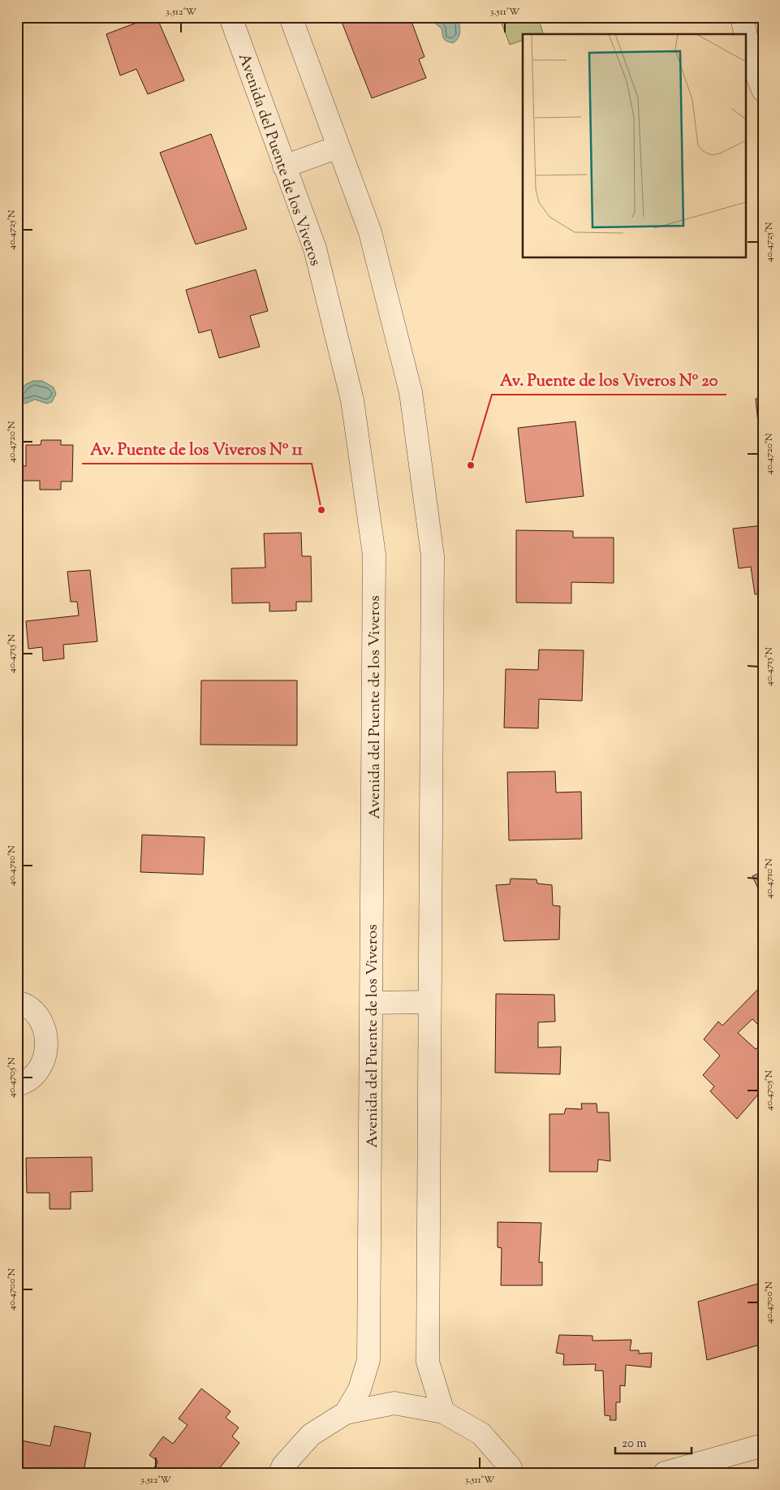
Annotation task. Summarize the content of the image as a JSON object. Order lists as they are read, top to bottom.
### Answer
{
  "streets": {
    "street": ["Avenida del Puente de los Viveros"]
  },
  "places": ["Av. Puente de los Viveros Nº 20", "Av. Puente de los Viveros Nº 11"],
  "scale_bar": "20 m",
  "coordinates": [
    "3.512°W",
    "3.511°W",
    "40.4725°N",
    "40.4720°N",
    "40.4715°N",
    "40.4710°N",
    "40.4705°N",
    "40.4700°N"
  ]
}
